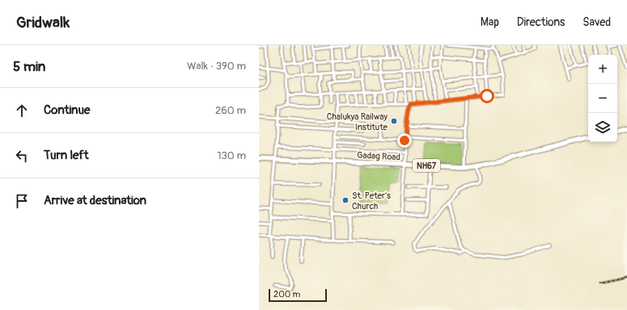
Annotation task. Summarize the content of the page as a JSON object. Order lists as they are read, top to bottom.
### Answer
{
  "streets": {
    "highway": ["Gadag Road", "NH67"]
  },
  "places": ["Chalukya Railway Institute", "St. Peter's Church"],
  "scale_bar": "200 m",
  "page": {
    "header": "Gridwalk",
    "nav": ["Map", "Directions", "Saved"],
    "heading": ["5 min", "Walk · 390 m"],
    "map_buttons": ["+", "−"],
    "list": [
      ["Continue", "260 m"],
      ["Turn left", "130 m"],
      "Arrive at destination"
    ],
    "scale": "200 m"
  }
}
